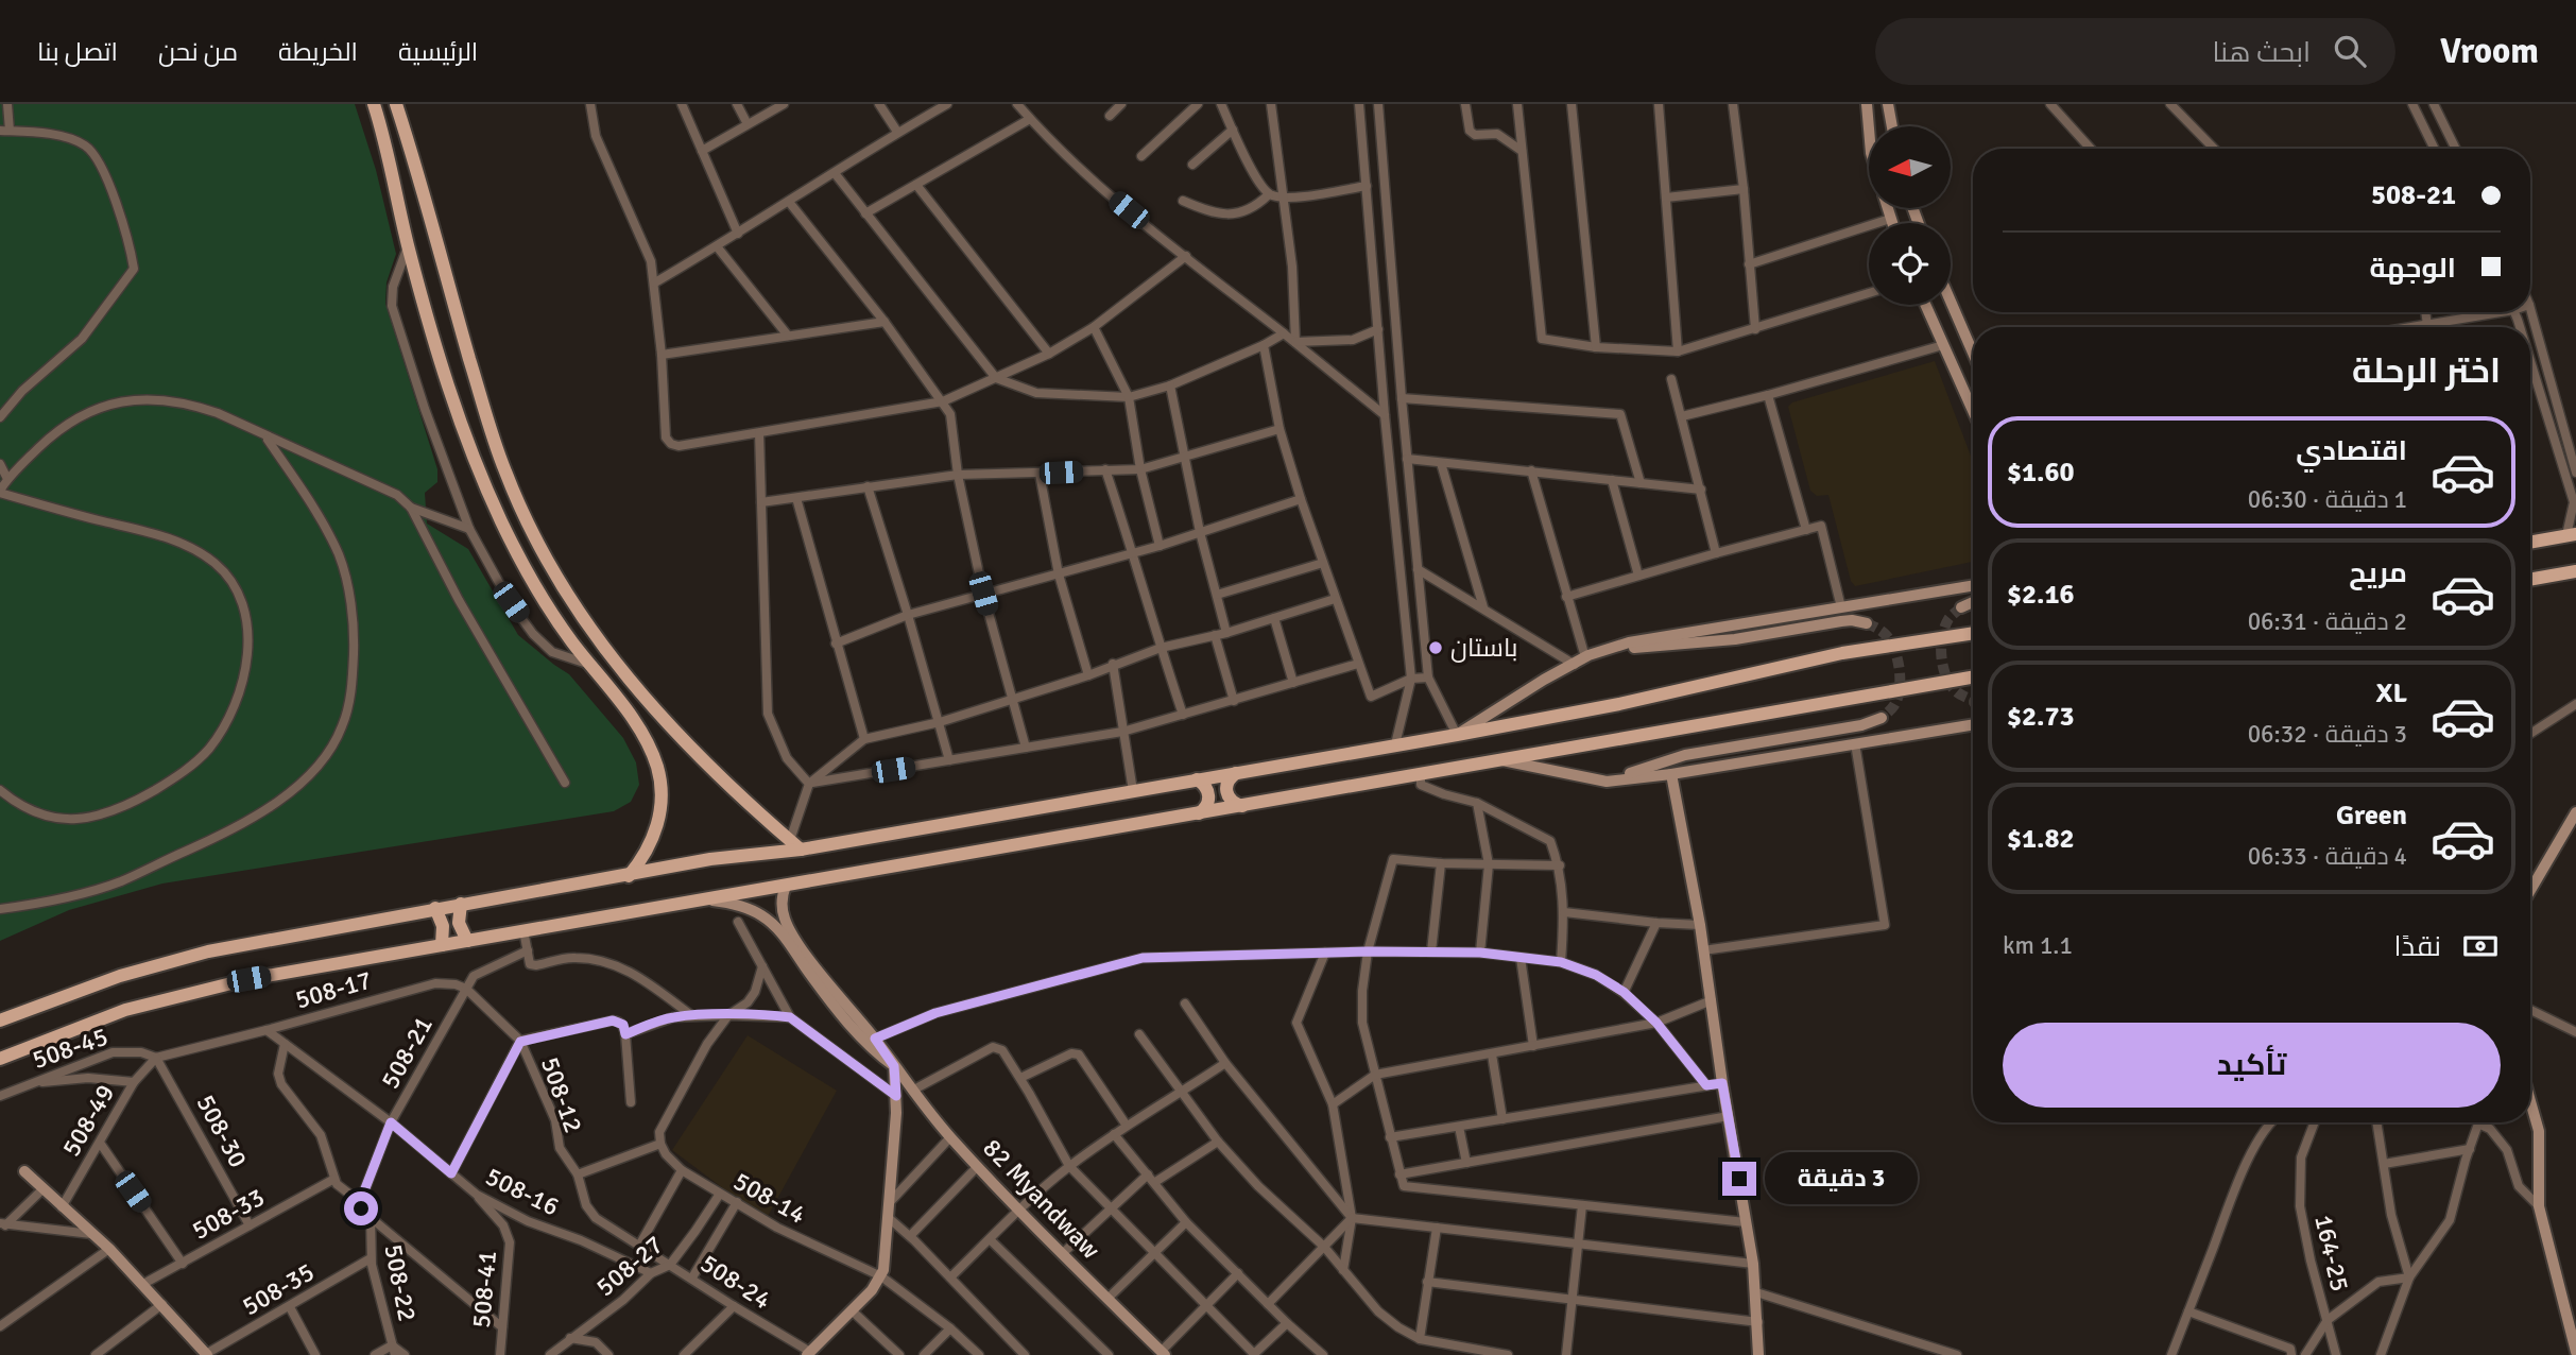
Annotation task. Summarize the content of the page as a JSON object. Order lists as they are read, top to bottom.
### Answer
{
  "streets": {
    "street": [
      "508-17",
      "508-45",
      "508-21",
      "508-12",
      "508-49",
      "508-30",
      "508-16",
      "508-14",
      "82 Myandwaw",
      "508-33",
      "164-25",
      "508-27",
      "508-24",
      "508-22",
      "508-35",
      "508-41"
    ]
  },
  "crossings": [
    ["508-17", "508-45"],
    ["508-17", "508-21"],
    ["508-17", "508-12"],
    ["508-17", "508-49"],
    ["508-17", "508-30"],
    ["508-17", "508-16"],
    ["508-45", "508-49"],
    ["508-45", "508-30"],
    ["508-21", "508-12"],
    ["508-21", "508-16"],
    ["508-12", "508-27"],
    ["508-12", "508-24"],
    ["508-49", "508-30"],
    ["508-30", "508-33"],
    ["508-16", "508-27"],
    ["508-16", "508-41"],
    ["508-14", "508-27"],
    ["508-27", "508-24"],
    ["508-22", "508-35"]
  ],
  "places": ["باستان"],
  "north": "left",
  "page": {
    "header": "Vroom",
    "search": "ابحث هنا",
    "nav": [
      "الرئيسية",
      "الخريطة",
      "من نحن",
      "اتصل بنا"
    ],
    "banner": ["508-21", "الوجهة"],
    "heading": "اختر الرحلة",
    "list": [
      {
        "name": "اقتصادي",
        "note": "1 دقيقة · 06:30",
        "value": "$1.60"
      },
      {
        "name": "مريح",
        "note": "2 دقيقة · 06:31",
        "value": "$2.16"
      },
      {
        "name": "XL",
        "note": "3 دقيقة · 06:32",
        "value": "$2.73"
      },
      {
        "name": "Green",
        "note": "4 دقيقة · 06:33",
        "value": "$1.82"
      }
    ],
    "pay": ["نقدًا", "1.1 km"],
    "buttons": "تأكيد",
    "bubble": "3 دقيقة"
  }
}
